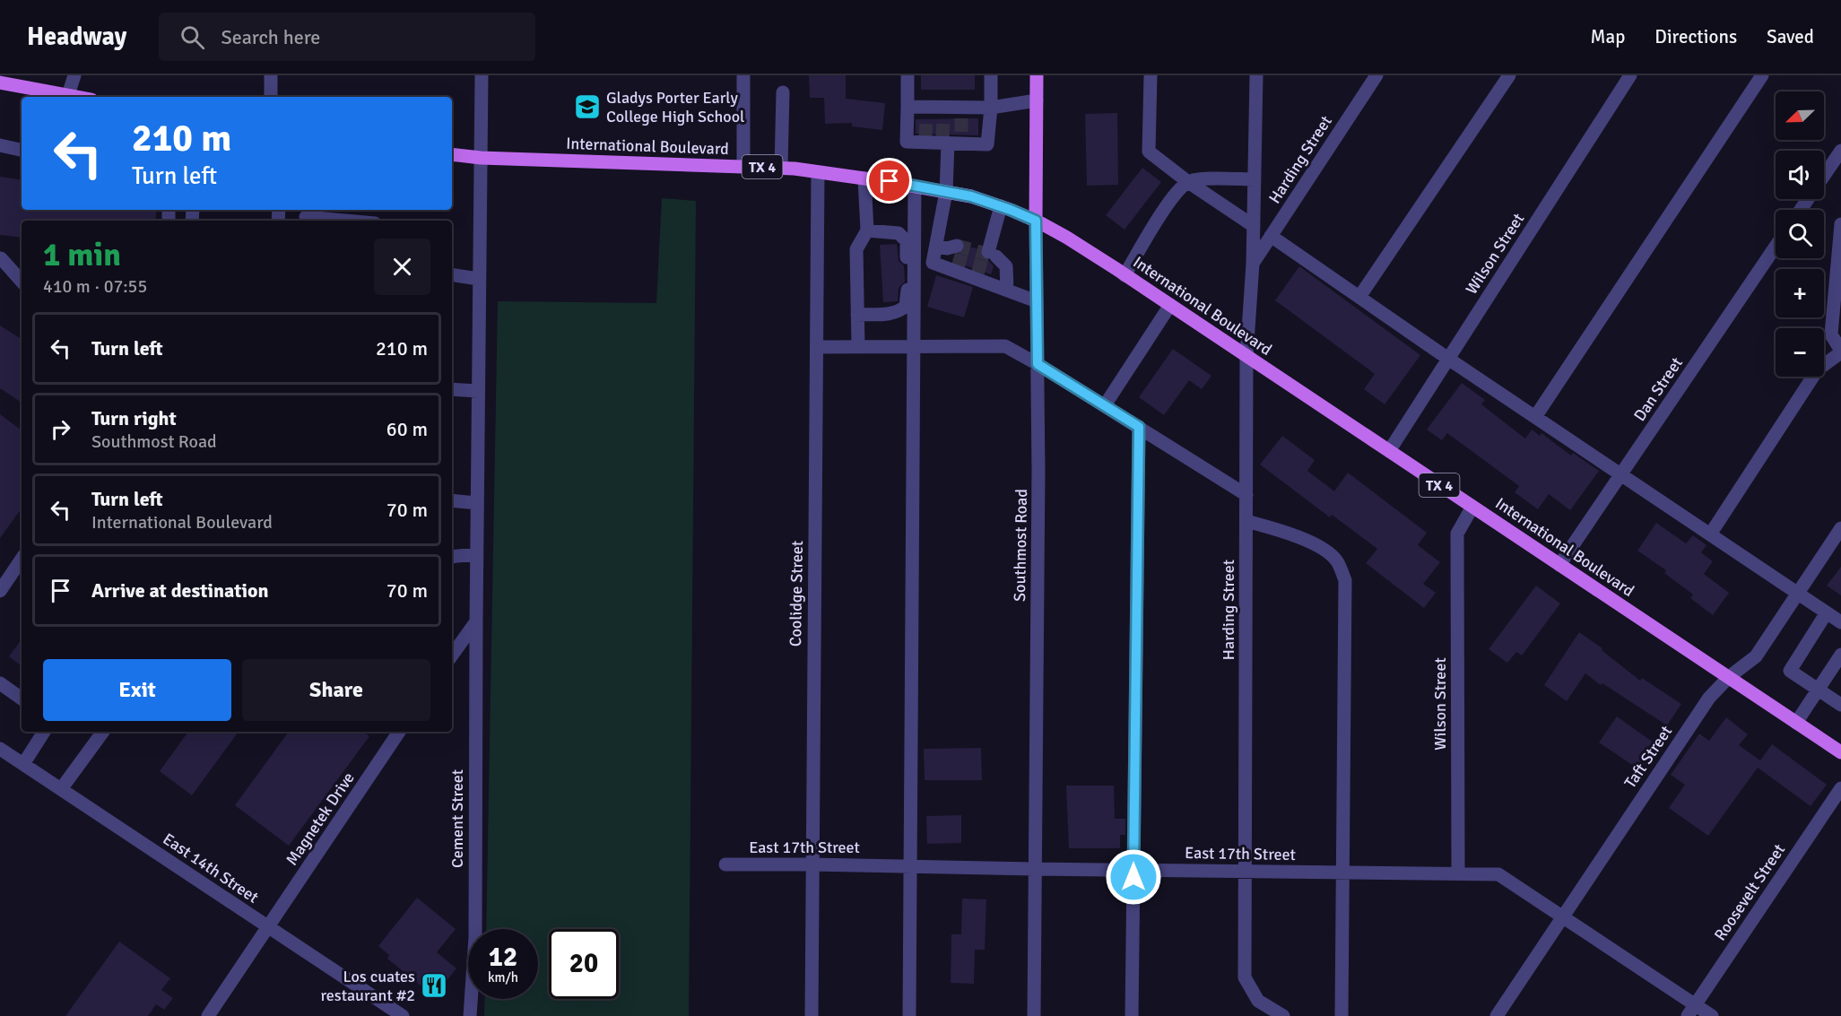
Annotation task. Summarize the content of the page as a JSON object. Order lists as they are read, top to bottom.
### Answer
{
  "streets": {
    "main road": ["International Boulevard", "TX 4", "Southmost Road"],
    "street": [
      "Harding Street",
      "Wilson Street",
      "Dan Street",
      "Coolidge Street",
      "Taft Street",
      "Magnetek Drive",
      "Cement Street",
      "East 17th Street",
      "East 14th Street",
      "Roosevelt Street"
    ]
  },
  "crossings": [
    ["International Boulevard", "Harding Street"],
    ["International Boulevard", "Wilson Street"],
    ["International Boulevard", "Dan Street"],
    ["International Boulevard", "Southmost Road"],
    ["International Boulevard", "Coolidge Street"],
    ["International Boulevard", "Taft Street"],
    ["Harding Street", "East 17th Street"],
    ["Wilson Street", "East 17th Street"],
    ["Southmost Road", "East 17th Street"],
    ["Coolidge Street", "East 17th Street"],
    ["Taft Street", "East 17th Street"],
    ["Magnetek Drive", "East 14th Street"],
    ["East 17th Street", "Roosevelt Street"]
  ],
  "places": {
    "school or university": ["Gladys Porter Early College High School"],
    "restaurant": ["Los cuates restaurant #2"]
  },
  "north": "bottom left",
  "page": {
    "header": "Headway",
    "search": "Search here",
    "nav": ["Map", "Directions", "Saved"],
    "map_buttons": ["+", "−"],
    "turn": ["210 m", "Turn left"],
    "heading": ["1 min", "410 m · 07:55"],
    "list": [
      {
        "name": "Turn left",
        "value": "210 m"
      },
      {
        "name": "Turn right",
        "note": "Southmost Road",
        "value": "60 m"
      },
      {
        "name": "Turn left",
        "note": "International Boulevard",
        "value": "70 m"
      },
      {
        "name": "Arrive at destination",
        "value": "70 m"
      }
    ],
    "buttons": ["Exit", "Share"],
    "speed": "12 km/h",
    "limit": "20"
  }
}
